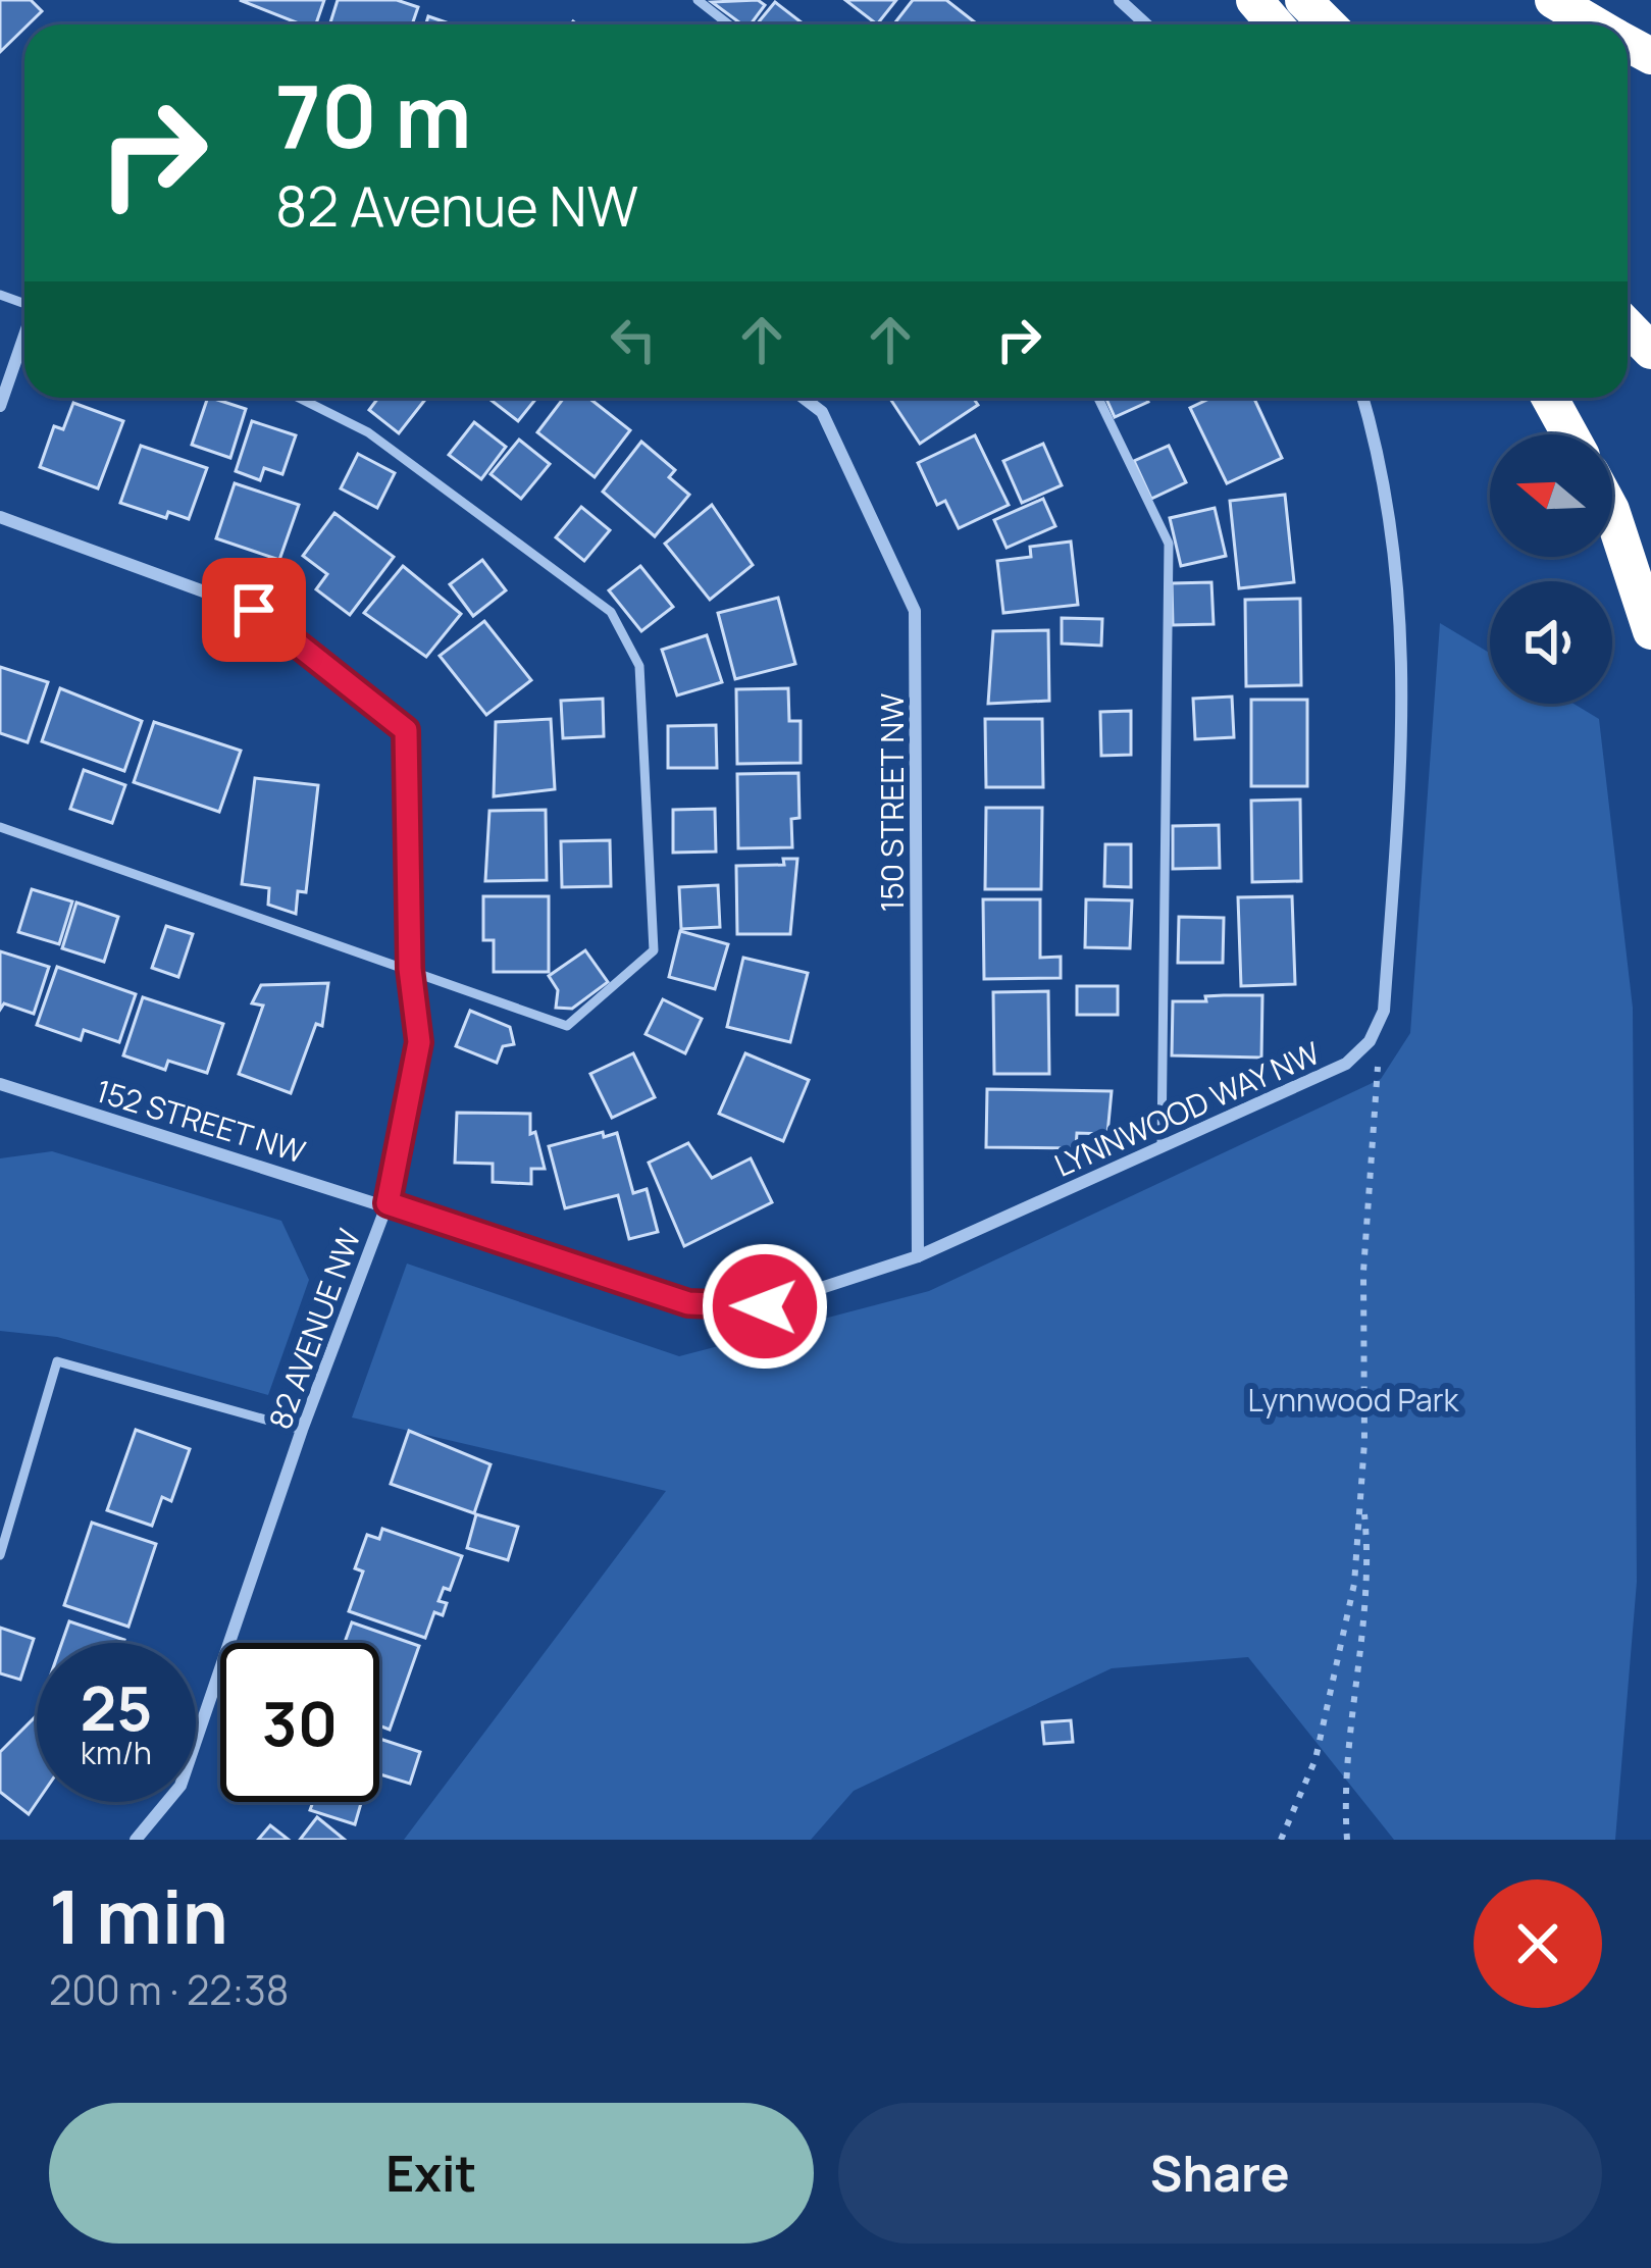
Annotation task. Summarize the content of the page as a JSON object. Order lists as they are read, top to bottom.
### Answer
{
  "streets": {
    "street": [
      "150 STREET NW",
      "LYNNWOOD WAY NW",
      "152 STREET NW",
      "82 AVENUE NW"
    ]
  },
  "crossings": [
    ["150 STREET NW", "LYNNWOOD WAY NW"],
    ["LYNNWOOD WAY NW", "152 STREET NW"],
    ["LYNNWOOD WAY NW", "82 AVENUE NW"],
    ["152 STREET NW", "82 AVENUE NW"]
  ],
  "parks": ["Lynnwood Park"],
  "north": "left",
  "page": {
    "turn": ["70 m", "82 Avenue NW"],
    "speed": "25 km/h",
    "limit": "30",
    "heading": ["1 min", "200 m · 22:38"],
    "buttons": ["Exit", "Share"]
  }
}
